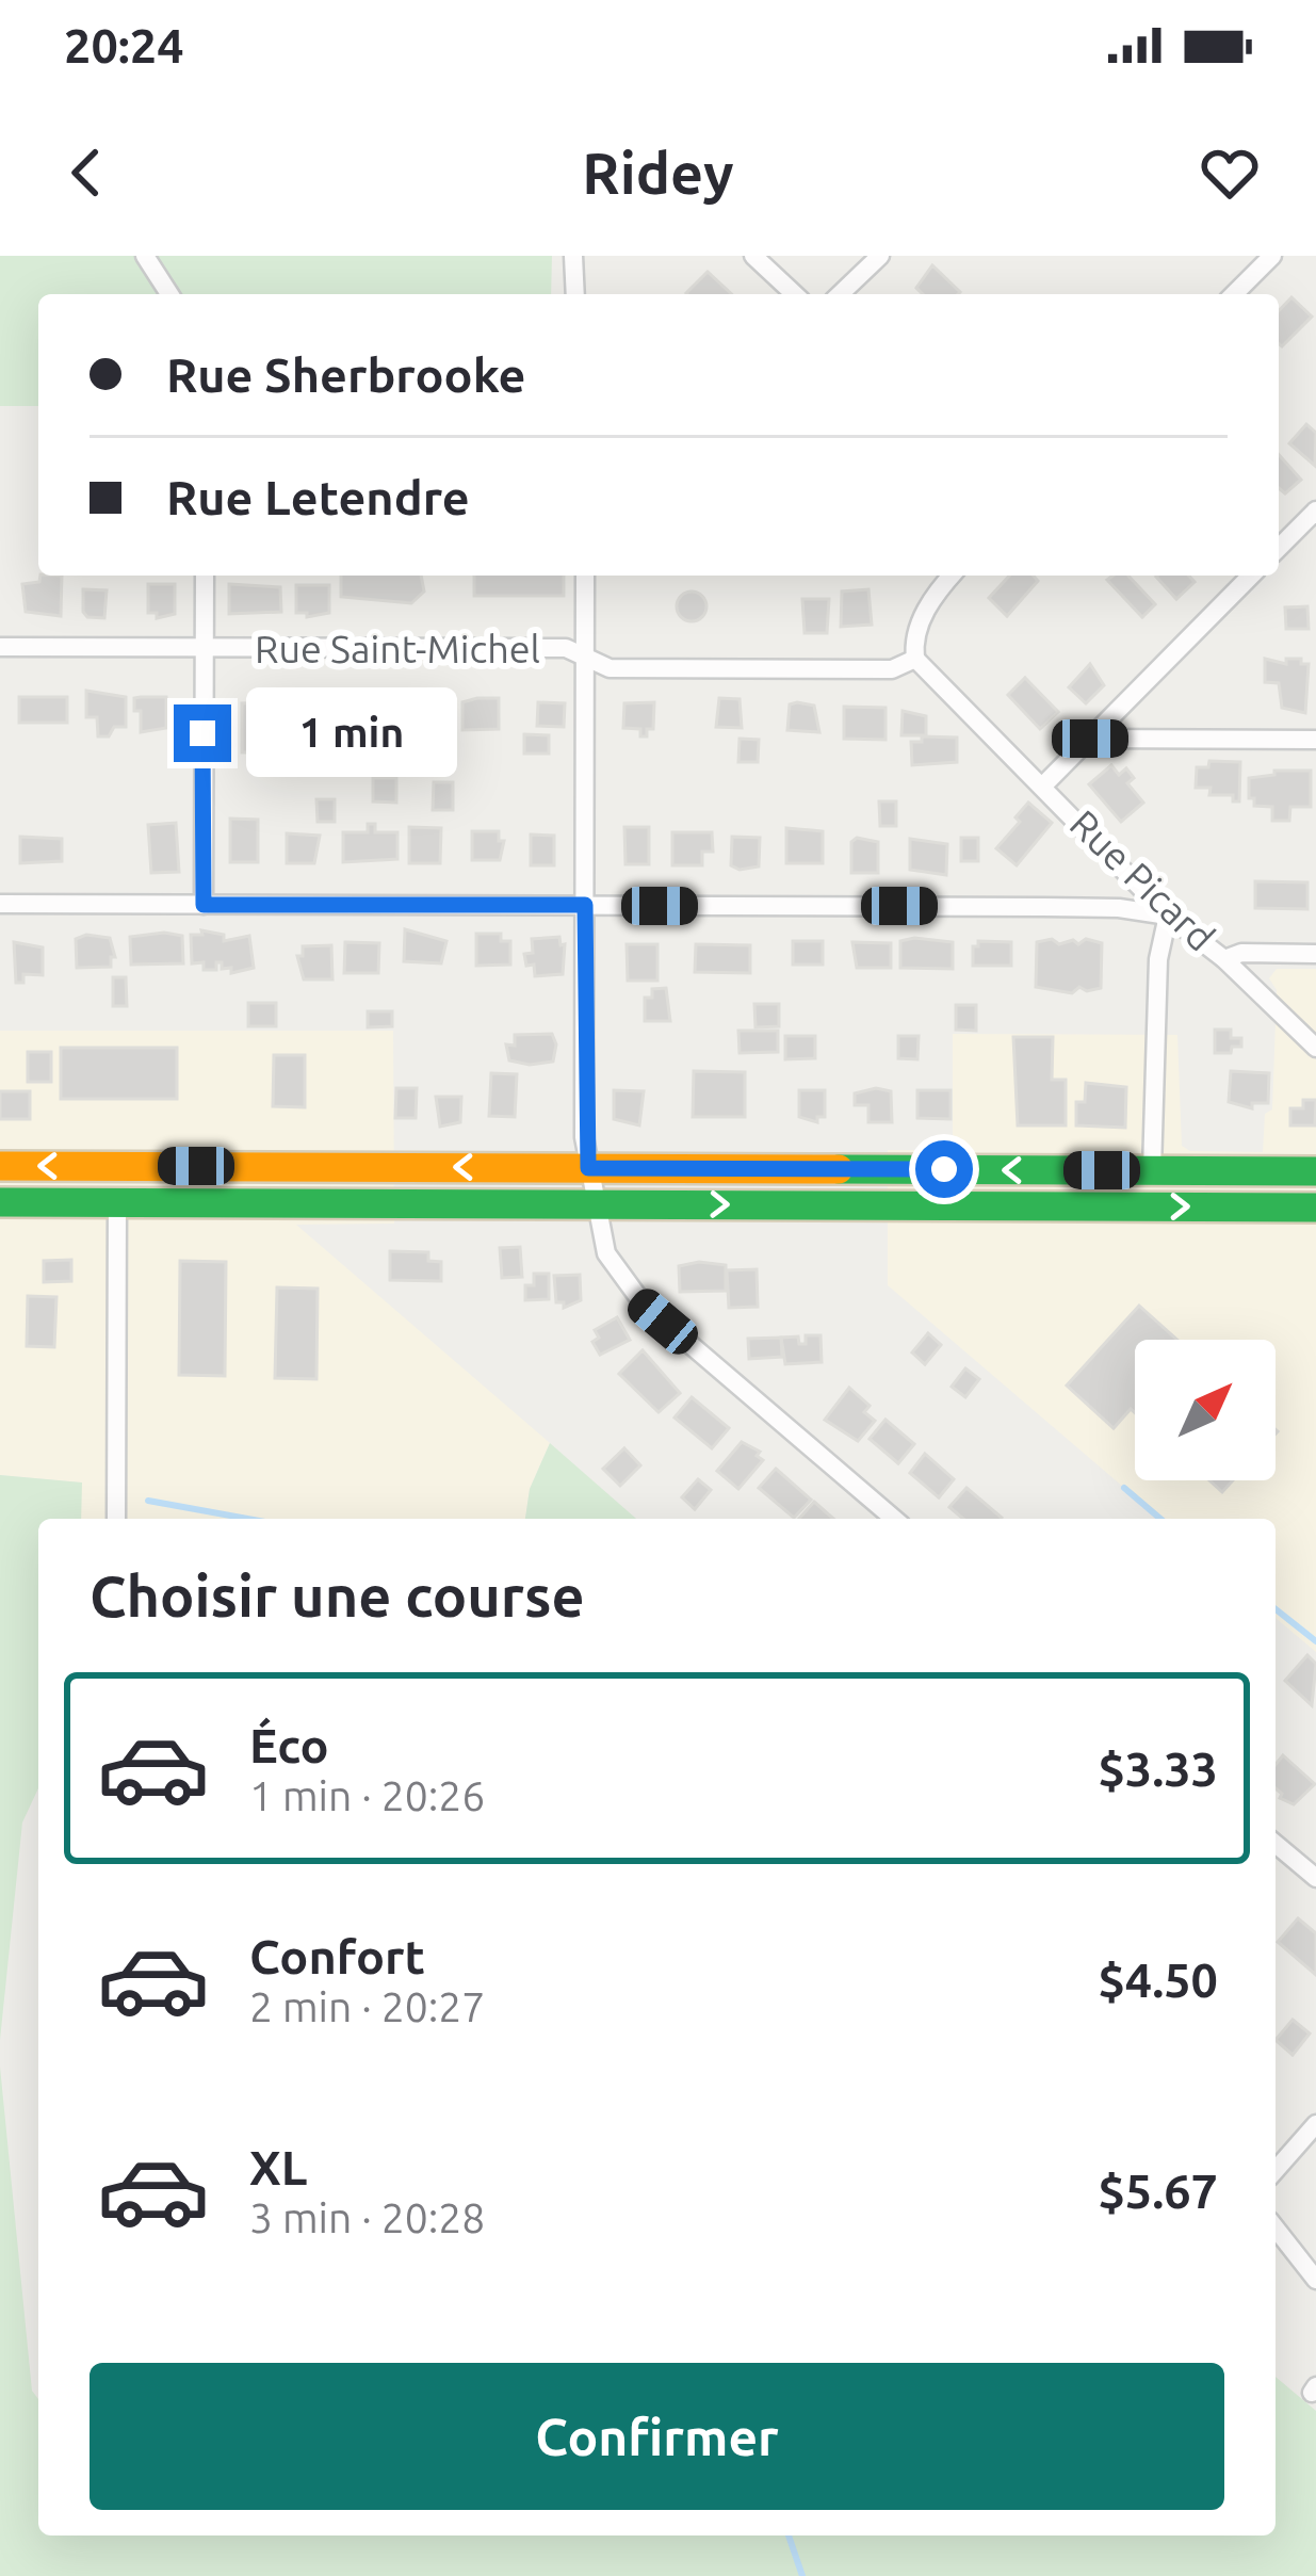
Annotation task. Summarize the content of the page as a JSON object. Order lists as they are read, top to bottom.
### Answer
{
  "streets": {
    "street": ["Rue Saint-Michel", "Rue Picard"]
  },
  "crossings": [
    ["Rue Saint-Michel", "Rue Picard"]
  ],
  "north": "top right",
  "page": {
    "status": "20:24",
    "header": "Ridey",
    "banner": ["Rue Sherbrooke", "Rue Letendre"],
    "bubble": "1 min",
    "heading": "Choisir une course",
    "list": [
      {
        "name": "Éco",
        "note": "1 min · 20:26",
        "value": "$3.33"
      },
      {
        "name": "Confort",
        "note": "2 min · 20:27",
        "value": "$4.50"
      },
      {
        "name": "XL",
        "note": "3 min · 20:28",
        "value": "$5.67"
      }
    ],
    "buttons": "Confirmer"
  }
}
